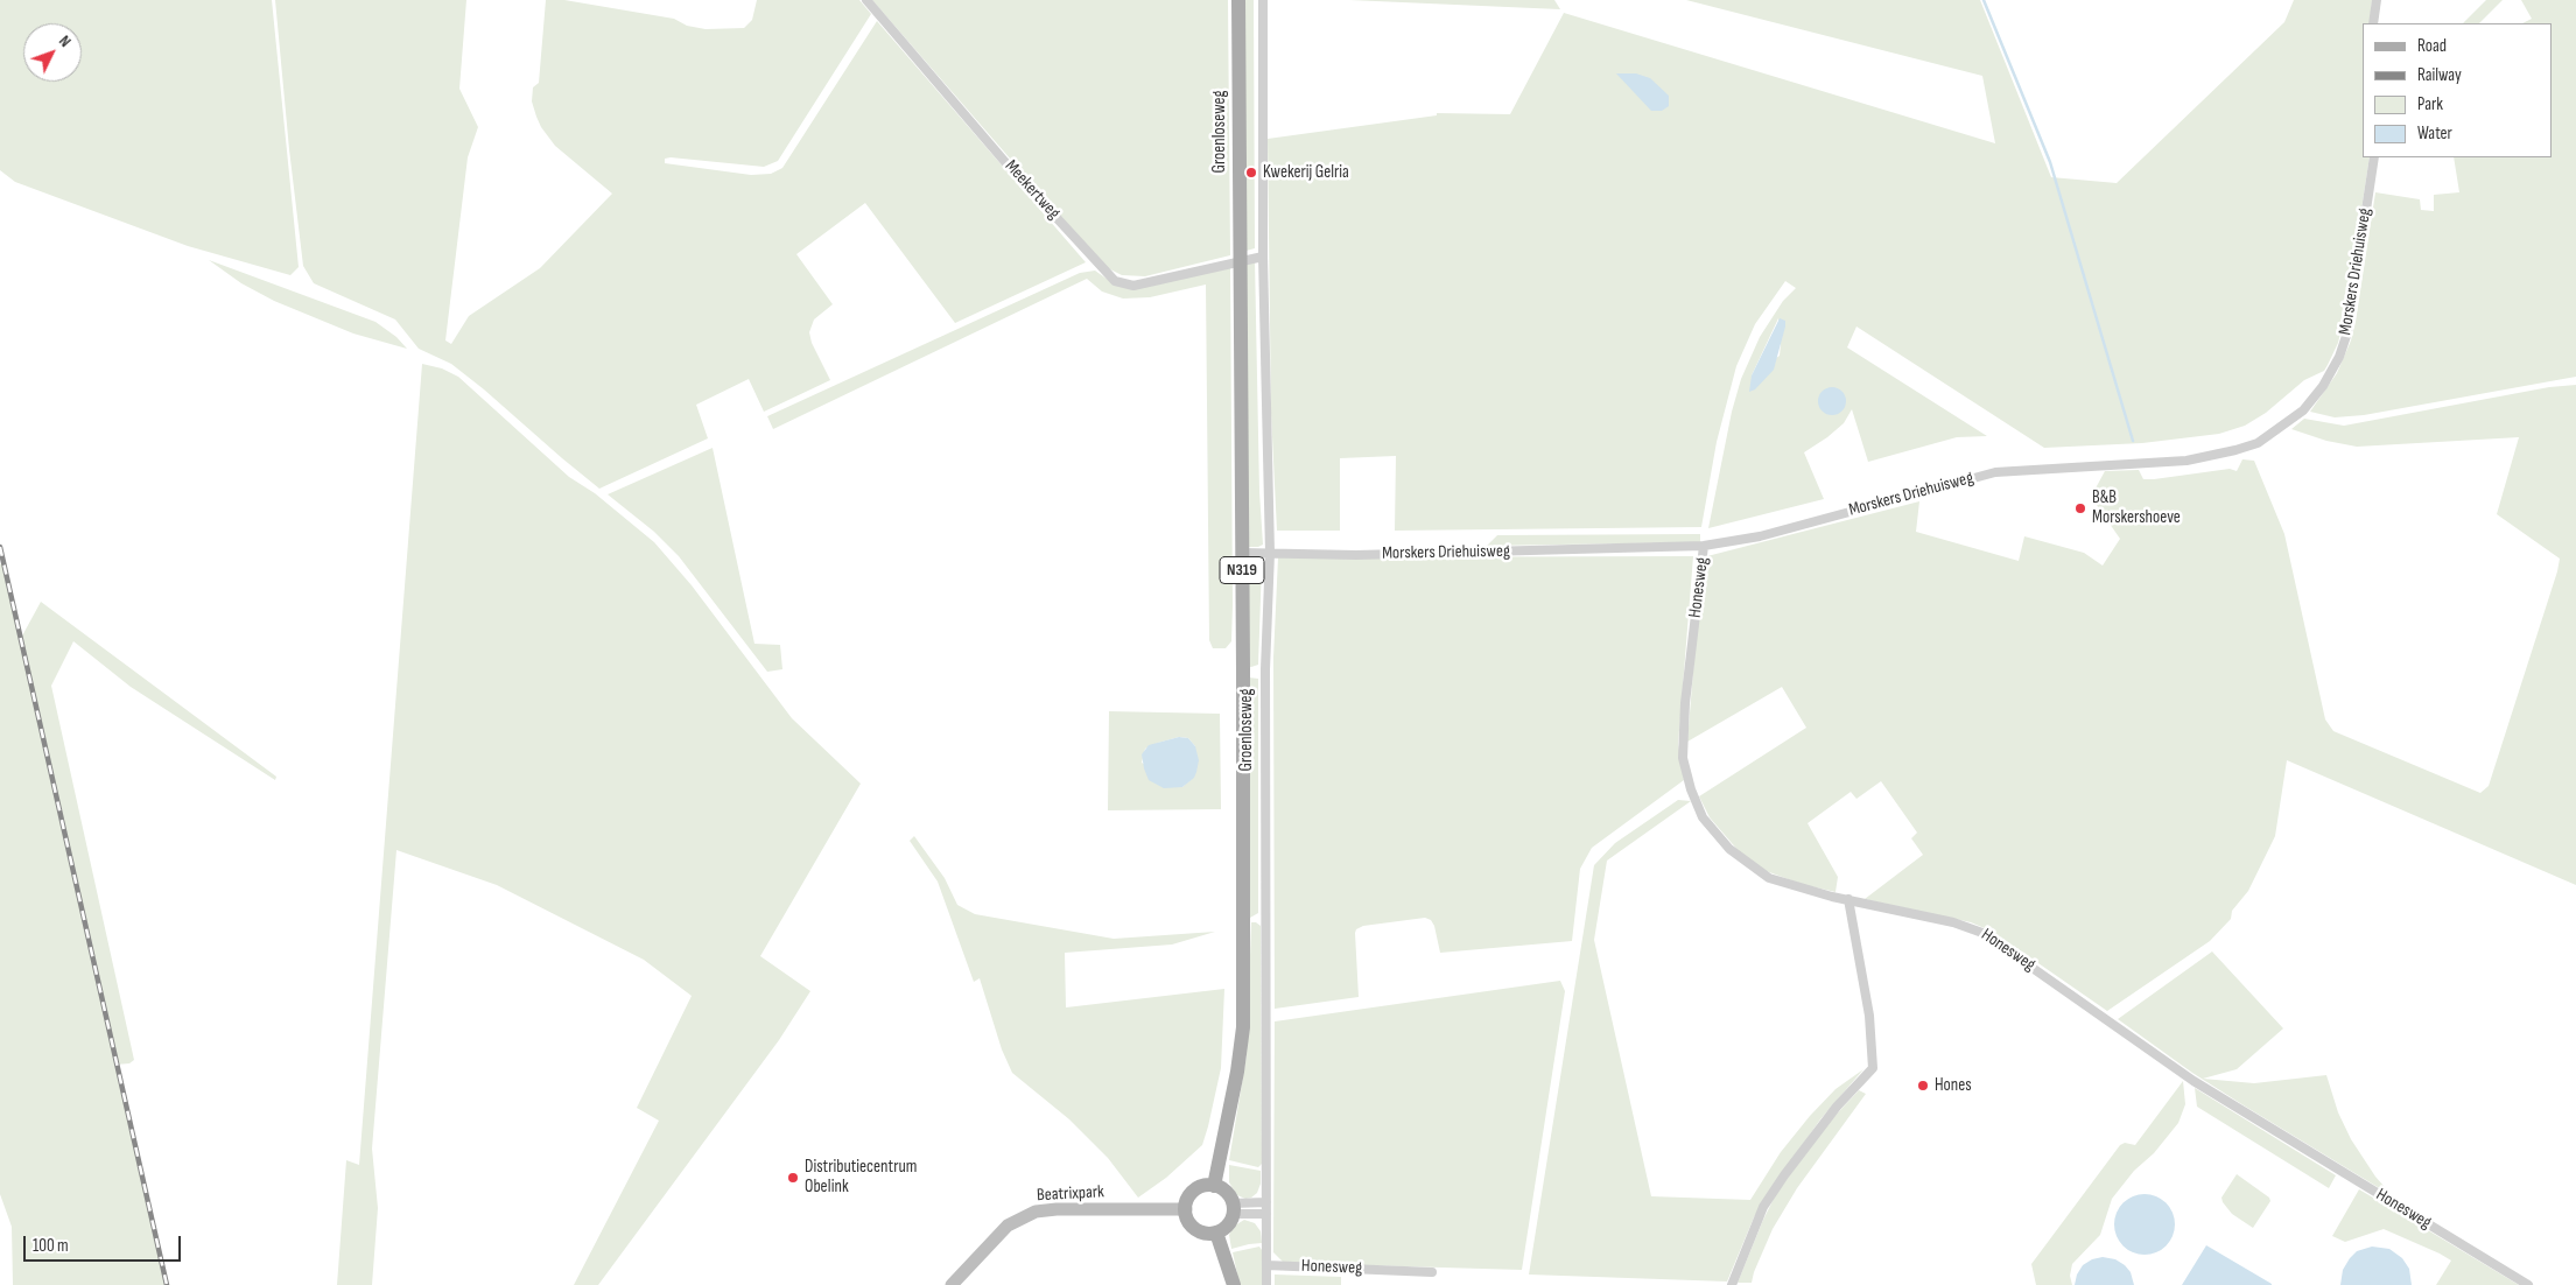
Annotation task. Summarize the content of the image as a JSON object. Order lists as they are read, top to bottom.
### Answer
{
  "streets": {
    "main road": ["Groenloseweg", "N319"],
    "street": [
      "Meekertweg",
      "Morskers Driehuisweg",
      "Honesweg",
      "Beatrixpark"
    ]
  },
  "crossings": [
    ["Groenloseweg", "Meekertweg"],
    ["Groenloseweg", "Morskers Driehuisweg"],
    ["Groenloseweg", "Honesweg"],
    ["Groenloseweg", "Beatrixpark"],
    ["Morskers Driehuisweg", "Honesweg"]
  ],
  "places": [
    "Kwekerij Gelria",
    "B&B Morskershoeve",
    "Hones",
    "Distributiecentrum Obelink"
  ],
  "legend": [
    "Road",
    "Railway",
    "Park",
    "Water"
  ],
  "scale_bar": "100 m",
  "north": "top right"
}
